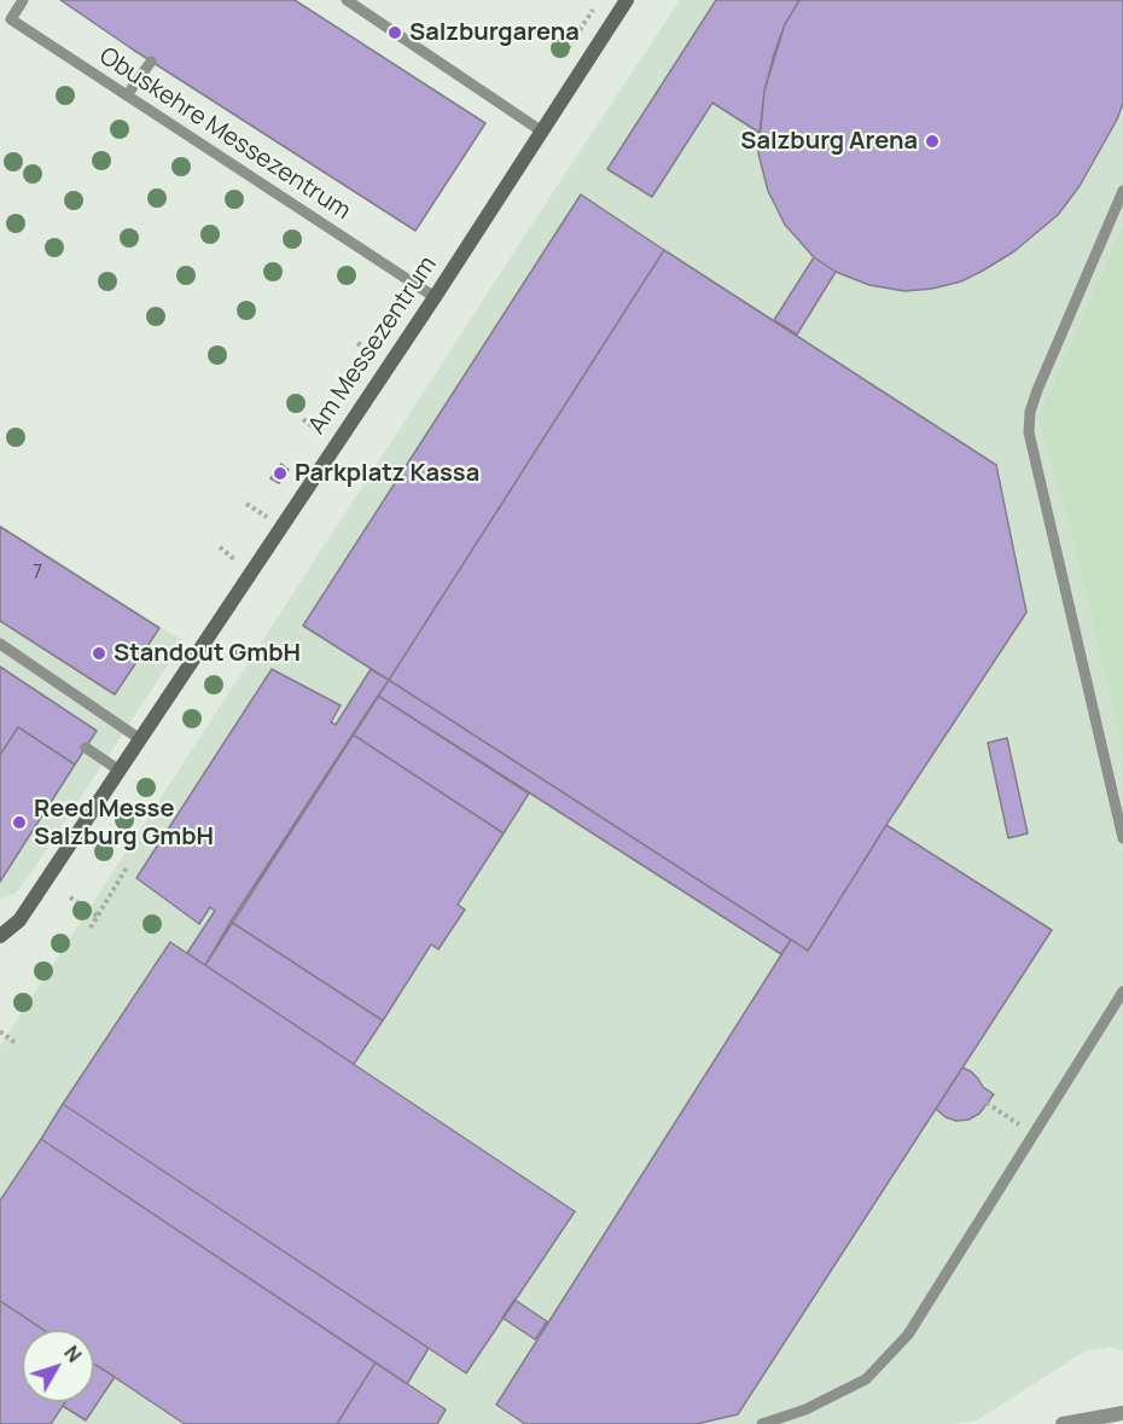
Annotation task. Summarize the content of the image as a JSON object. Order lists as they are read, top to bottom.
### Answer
{
  "streets": {
    "street": ["Am Messezentrum"],
    "lane": ["Obuskehre Messezentrum"]
  },
  "crossings": [
    ["Obuskehre Messezentrum", "Am Messezentrum"]
  ],
  "places": [
    "Salzburgarena",
    "Salzburg Arena",
    "Parkplatz Kassa",
    "Standout GmbH",
    "Reed Messe Salzburg GmbH"
  ],
  "house_numbers": ["7"],
  "north": "top right"
}
